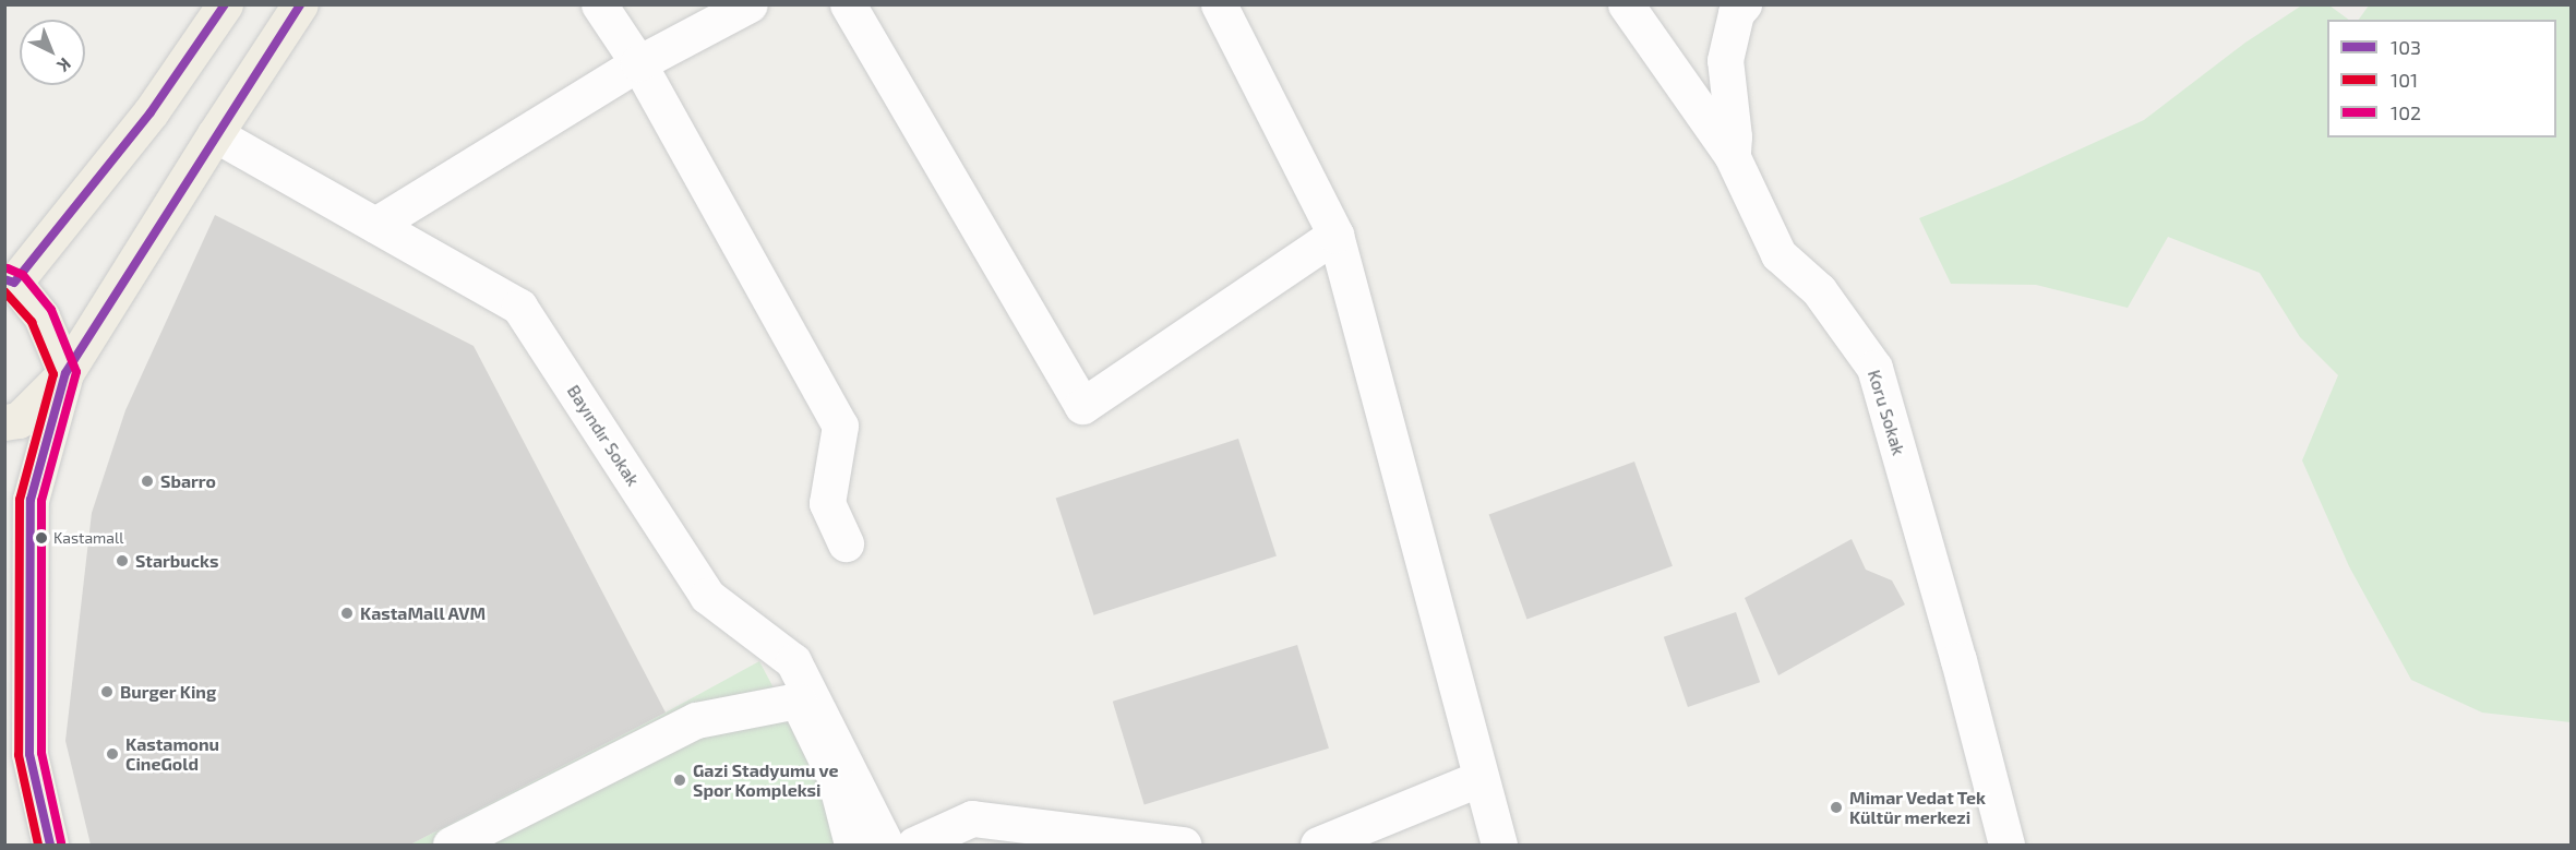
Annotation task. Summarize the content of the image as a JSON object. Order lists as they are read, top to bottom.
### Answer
{
  "streets": {
    "street": ["Koru Sokak", "Bayındır Sokak"]
  },
  "places": [
    "Sbarro",
    "Kastamall",
    "Starbucks",
    "KastaMall AVM",
    "Burger King",
    "Kastamonu CineGold",
    "Gazi Stadyumu ve Spor Kompleksi",
    "Mimar Vedat Tek Kültür merkezi"
  ],
  "lines": ["transit line 103", "transit line 102", "transit line 101"],
  "legend": ["103", "101", "102"],
  "north": "bottom right"
}
